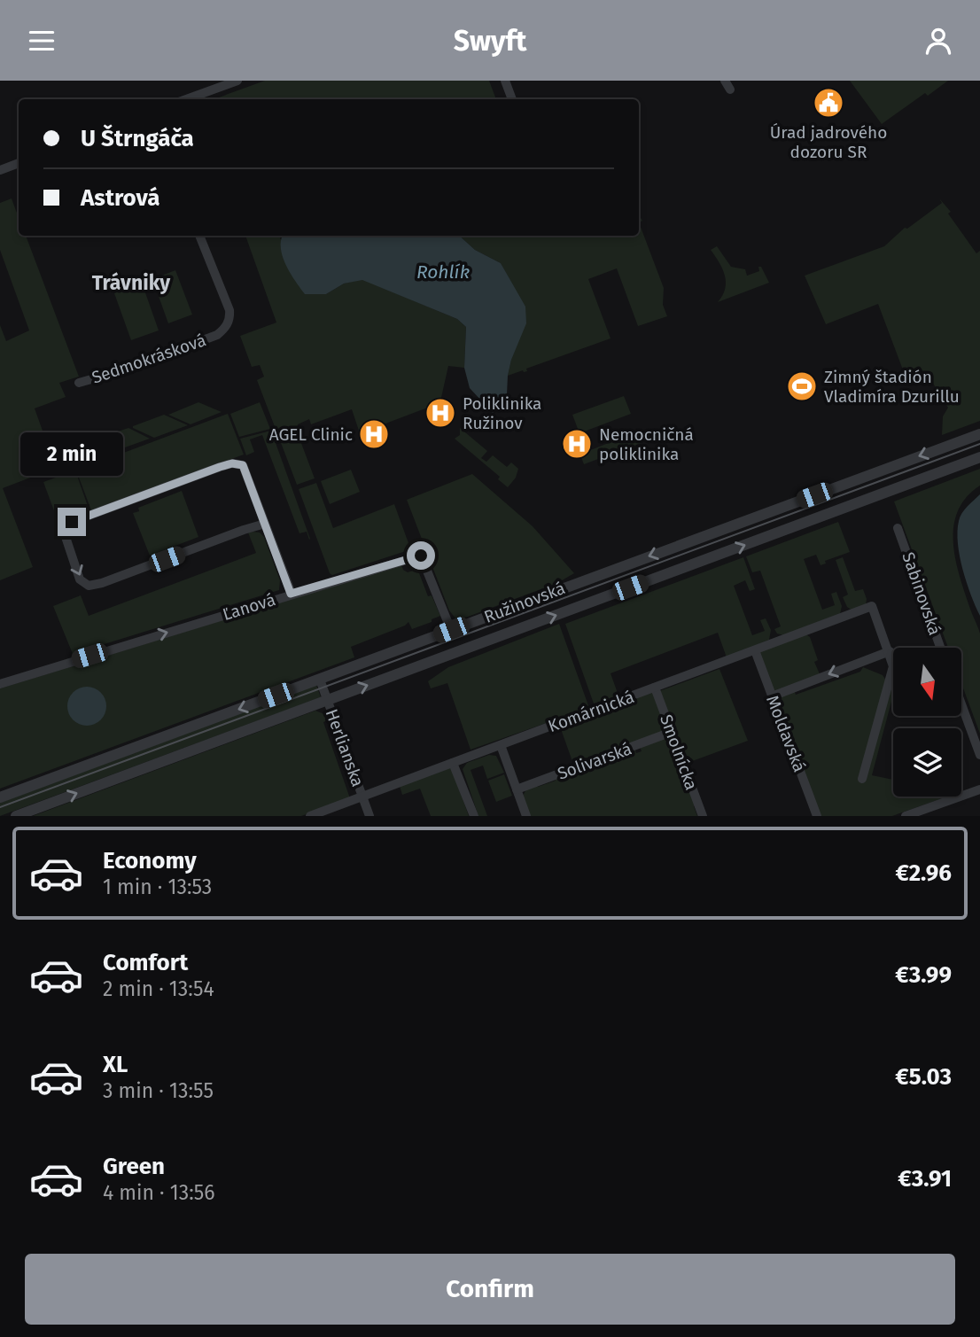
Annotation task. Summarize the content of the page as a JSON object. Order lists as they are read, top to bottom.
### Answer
{
  "streets": {
    "street": [
      "Sedmokrásková",
      "Sabinovská",
      "Ružinovská",
      "Ľanová",
      "Komárnická",
      "Moldavská",
      "Herlianska",
      "Smolnícka",
      "Solivarská"
    ]
  },
  "crossings": [
    ["Ružinovská", "Ľanová"],
    ["Ružinovská", "Herlianska"],
    ["Komárnická", "Moldavská"],
    ["Komárnická", "Herlianska"],
    ["Komárnická", "Smolnícka"],
    ["Smolnícka", "Solivarská"]
  ],
  "one_way": ["Ľanová"],
  "districts": ["Trávniky"],
  "water": ["Rohlík"],
  "places": {
    "public building": ["Úrad jadrového dozoru SR"],
    "sports": ["Zimný štadión Vladimíra Dzurillu"],
    "hospital": ["Poliklinika Ružinov", "AGEL Clinic", "Nemocničná poliklinika"]
  },
  "north": "bottom",
  "page": {
    "header": "Swyft",
    "banner": ["U Štrngáča", "Astrová"],
    "bubble": "2 min",
    "list": [
      {
        "name": "Economy",
        "note": "1 min · 13:53",
        "value": "€2.96"
      },
      {
        "name": "Comfort",
        "note": "2 min · 13:54",
        "value": "€3.99"
      },
      {
        "name": "XL",
        "note": "3 min · 13:55",
        "value": "€5.03"
      },
      {
        "name": "Green",
        "note": "4 min · 13:56",
        "value": "€3.91"
      }
    ],
    "buttons": "Confirm"
  }
}
